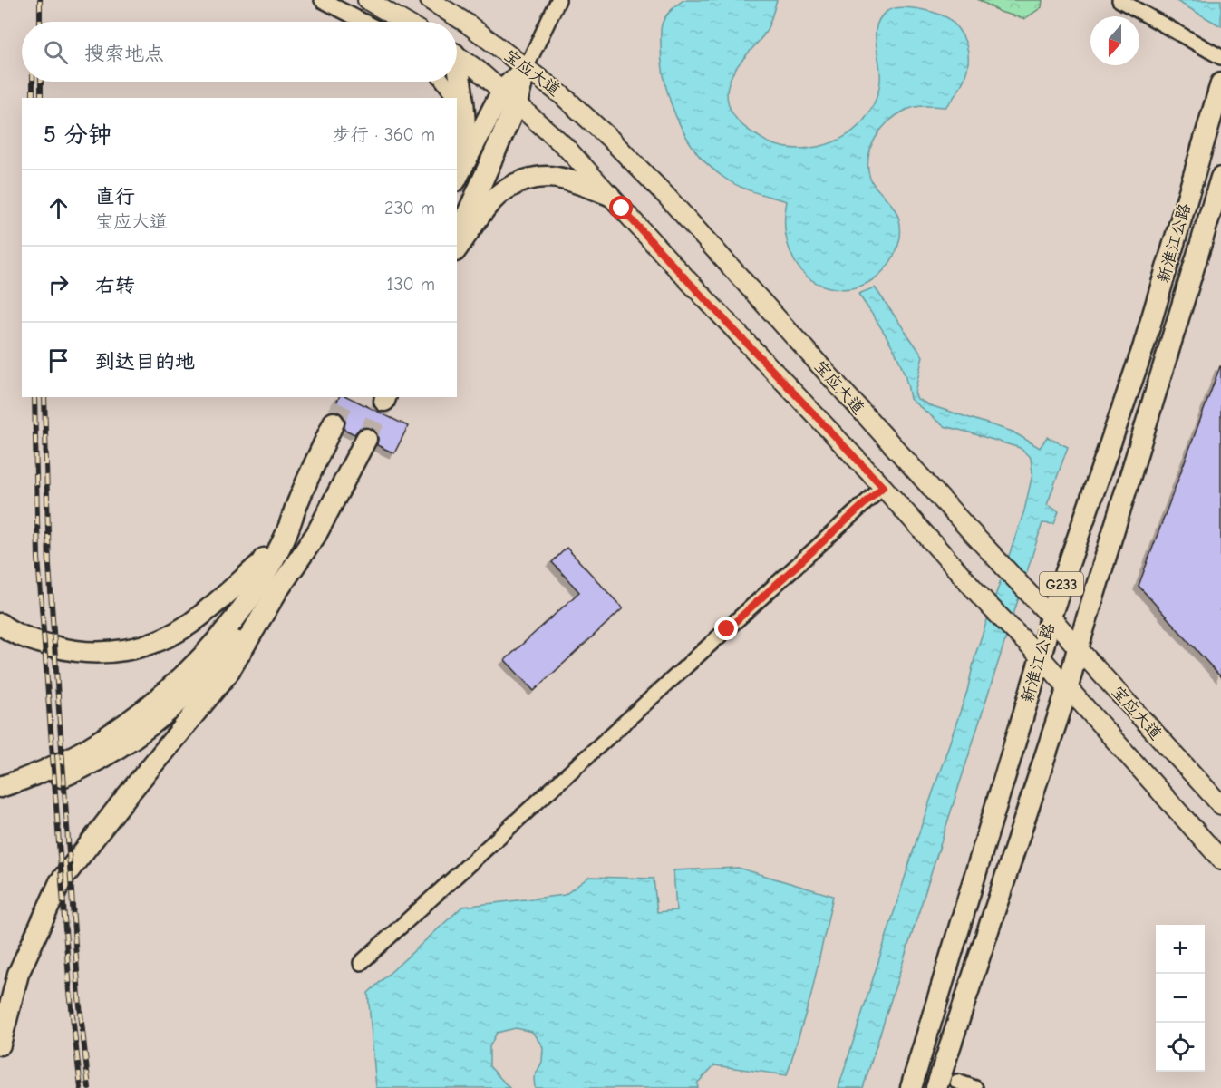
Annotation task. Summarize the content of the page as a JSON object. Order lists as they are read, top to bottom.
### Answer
{
  "streets": {
    "highway": ["新淮江公路", "G233"],
    "main road": ["宝应大道"]
  },
  "crossings": [
    ["宝应大道", "新淮江公路"]
  ],
  "north": "bottom",
  "page": {
    "search": "搜索地点",
    "heading": ["5 分钟", "步行 · 360 m"],
    "list": [
      ["直行", "宝应大道", "230 m"],
      ["右转", "130 m"],
      "到达目的地"
    ],
    "map_buttons": ["+", "−"]
  }
}
